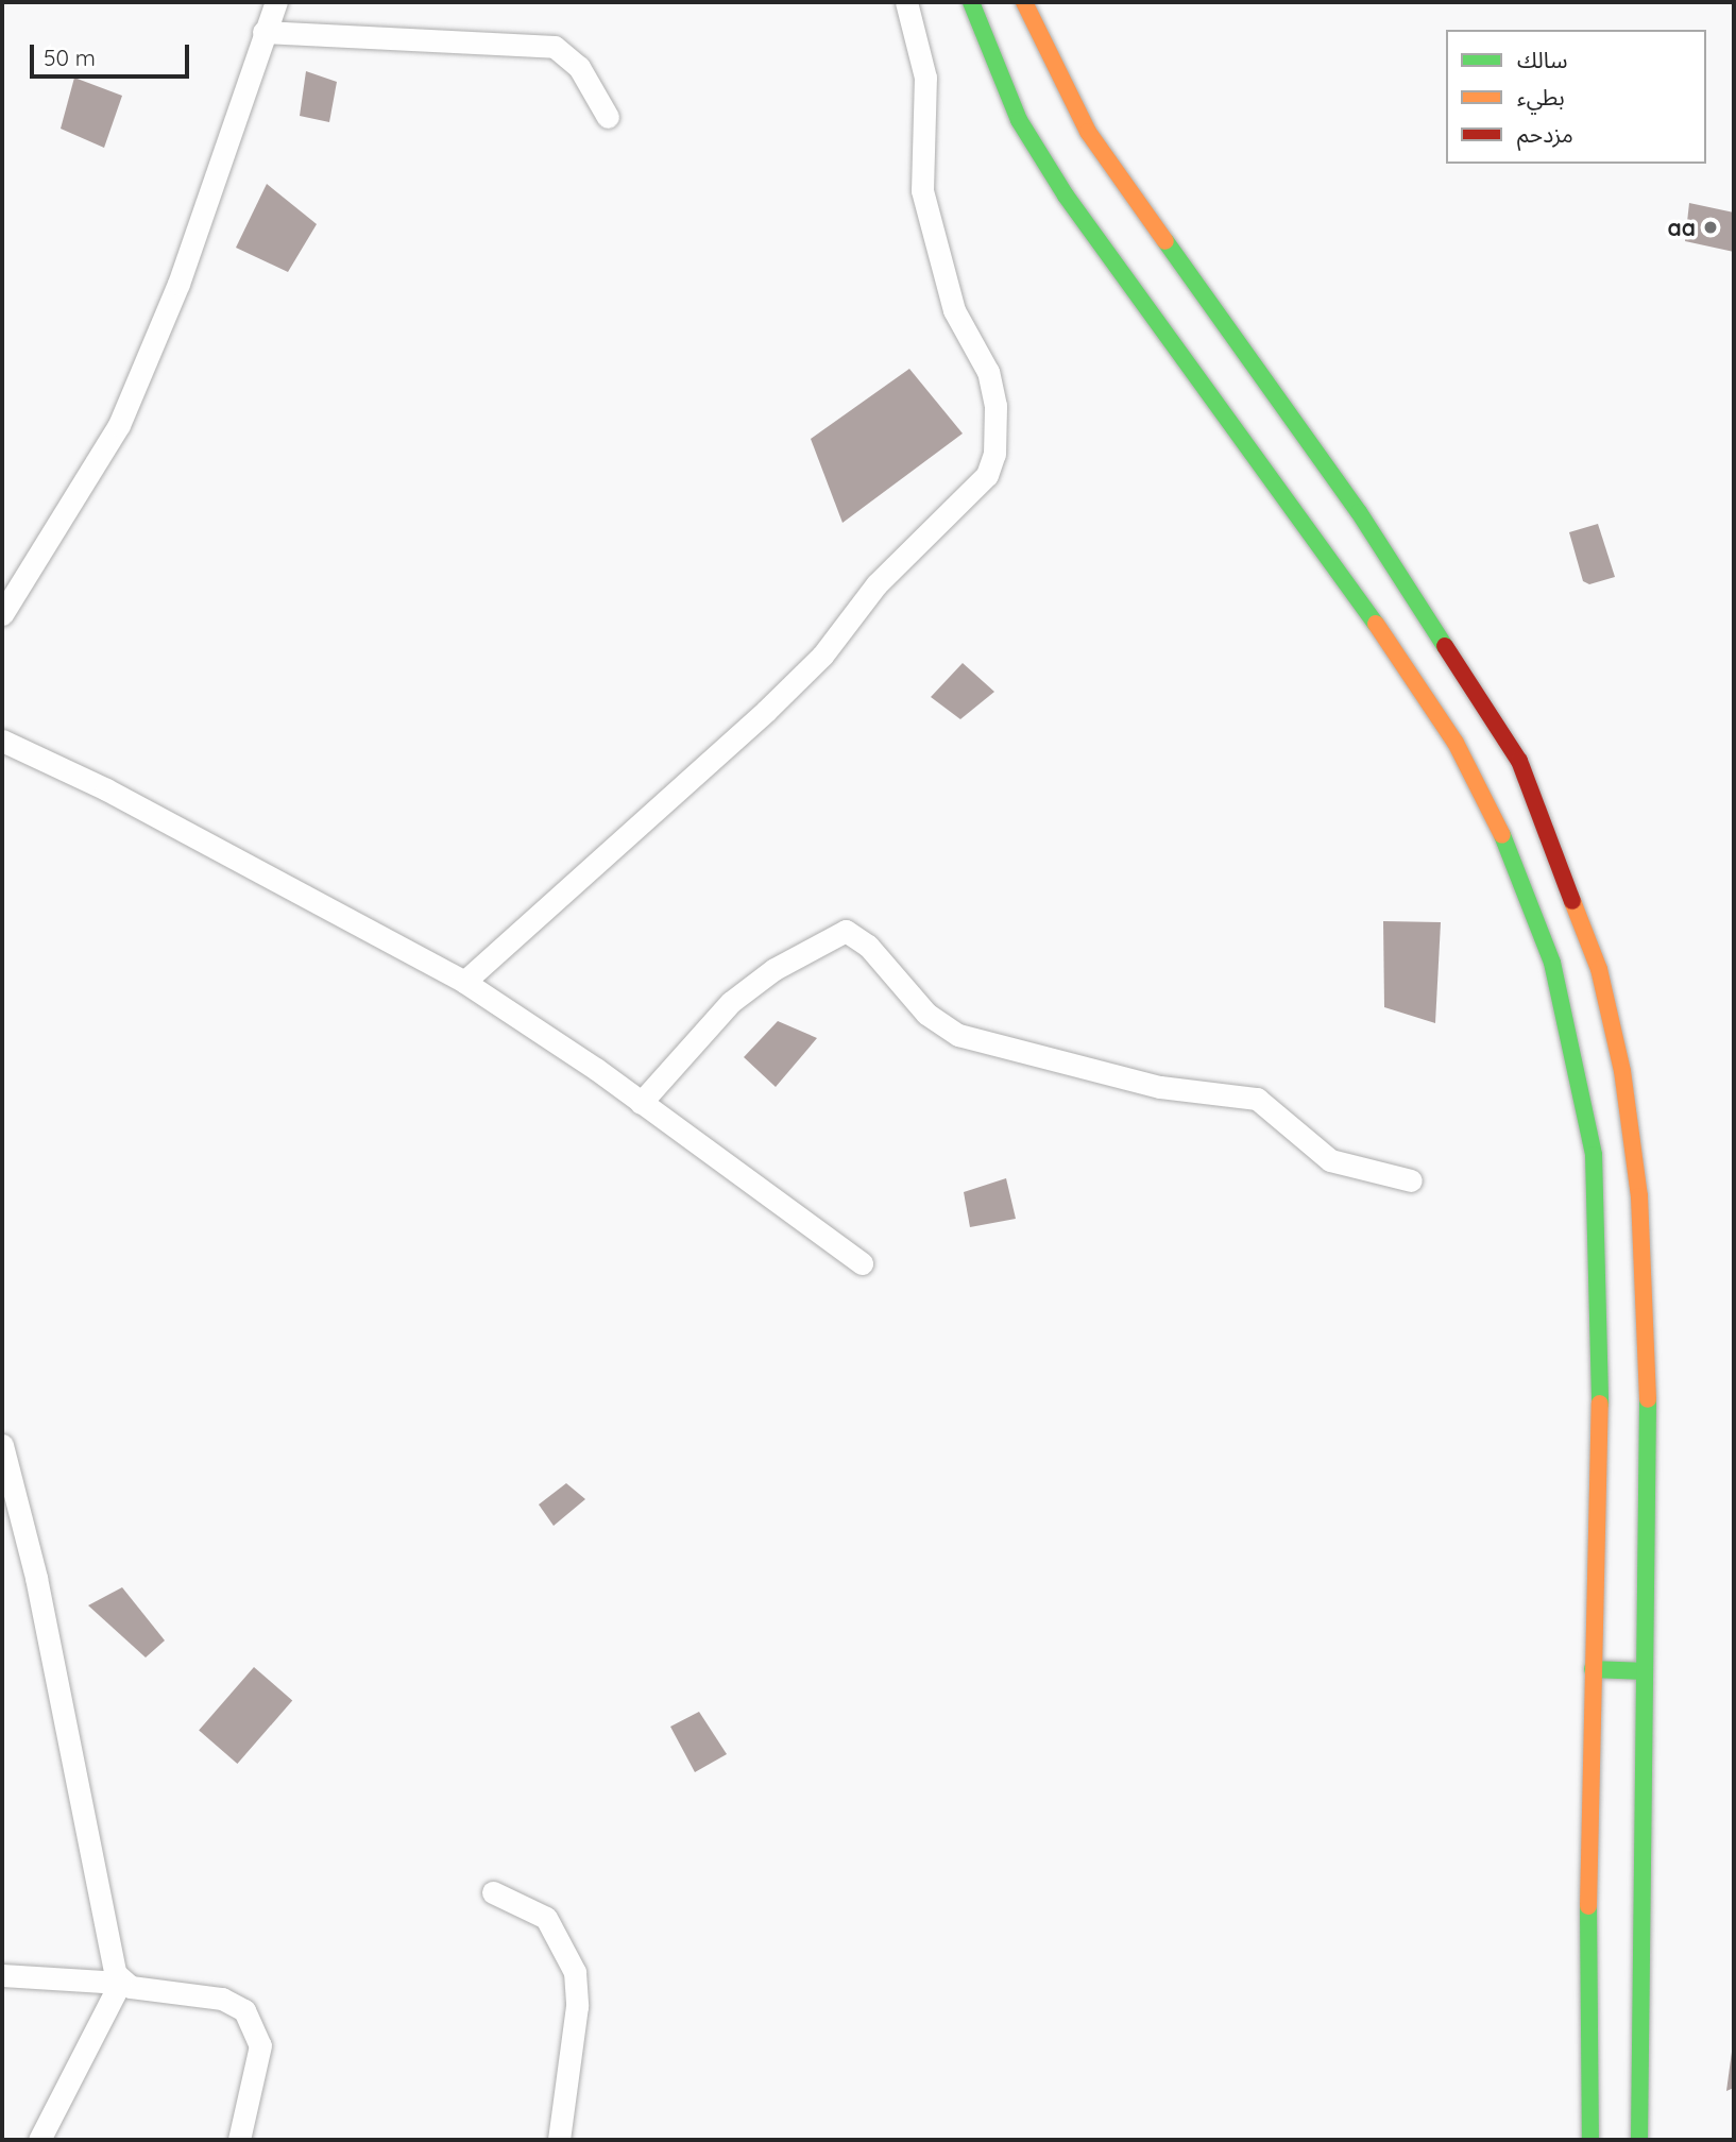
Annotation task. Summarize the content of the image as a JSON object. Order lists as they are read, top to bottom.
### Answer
{
  "places": ["aa"],
  "legend": ["سالك", "بطيء", "مزدحم"],
  "scale_bar": "50 m"
}
